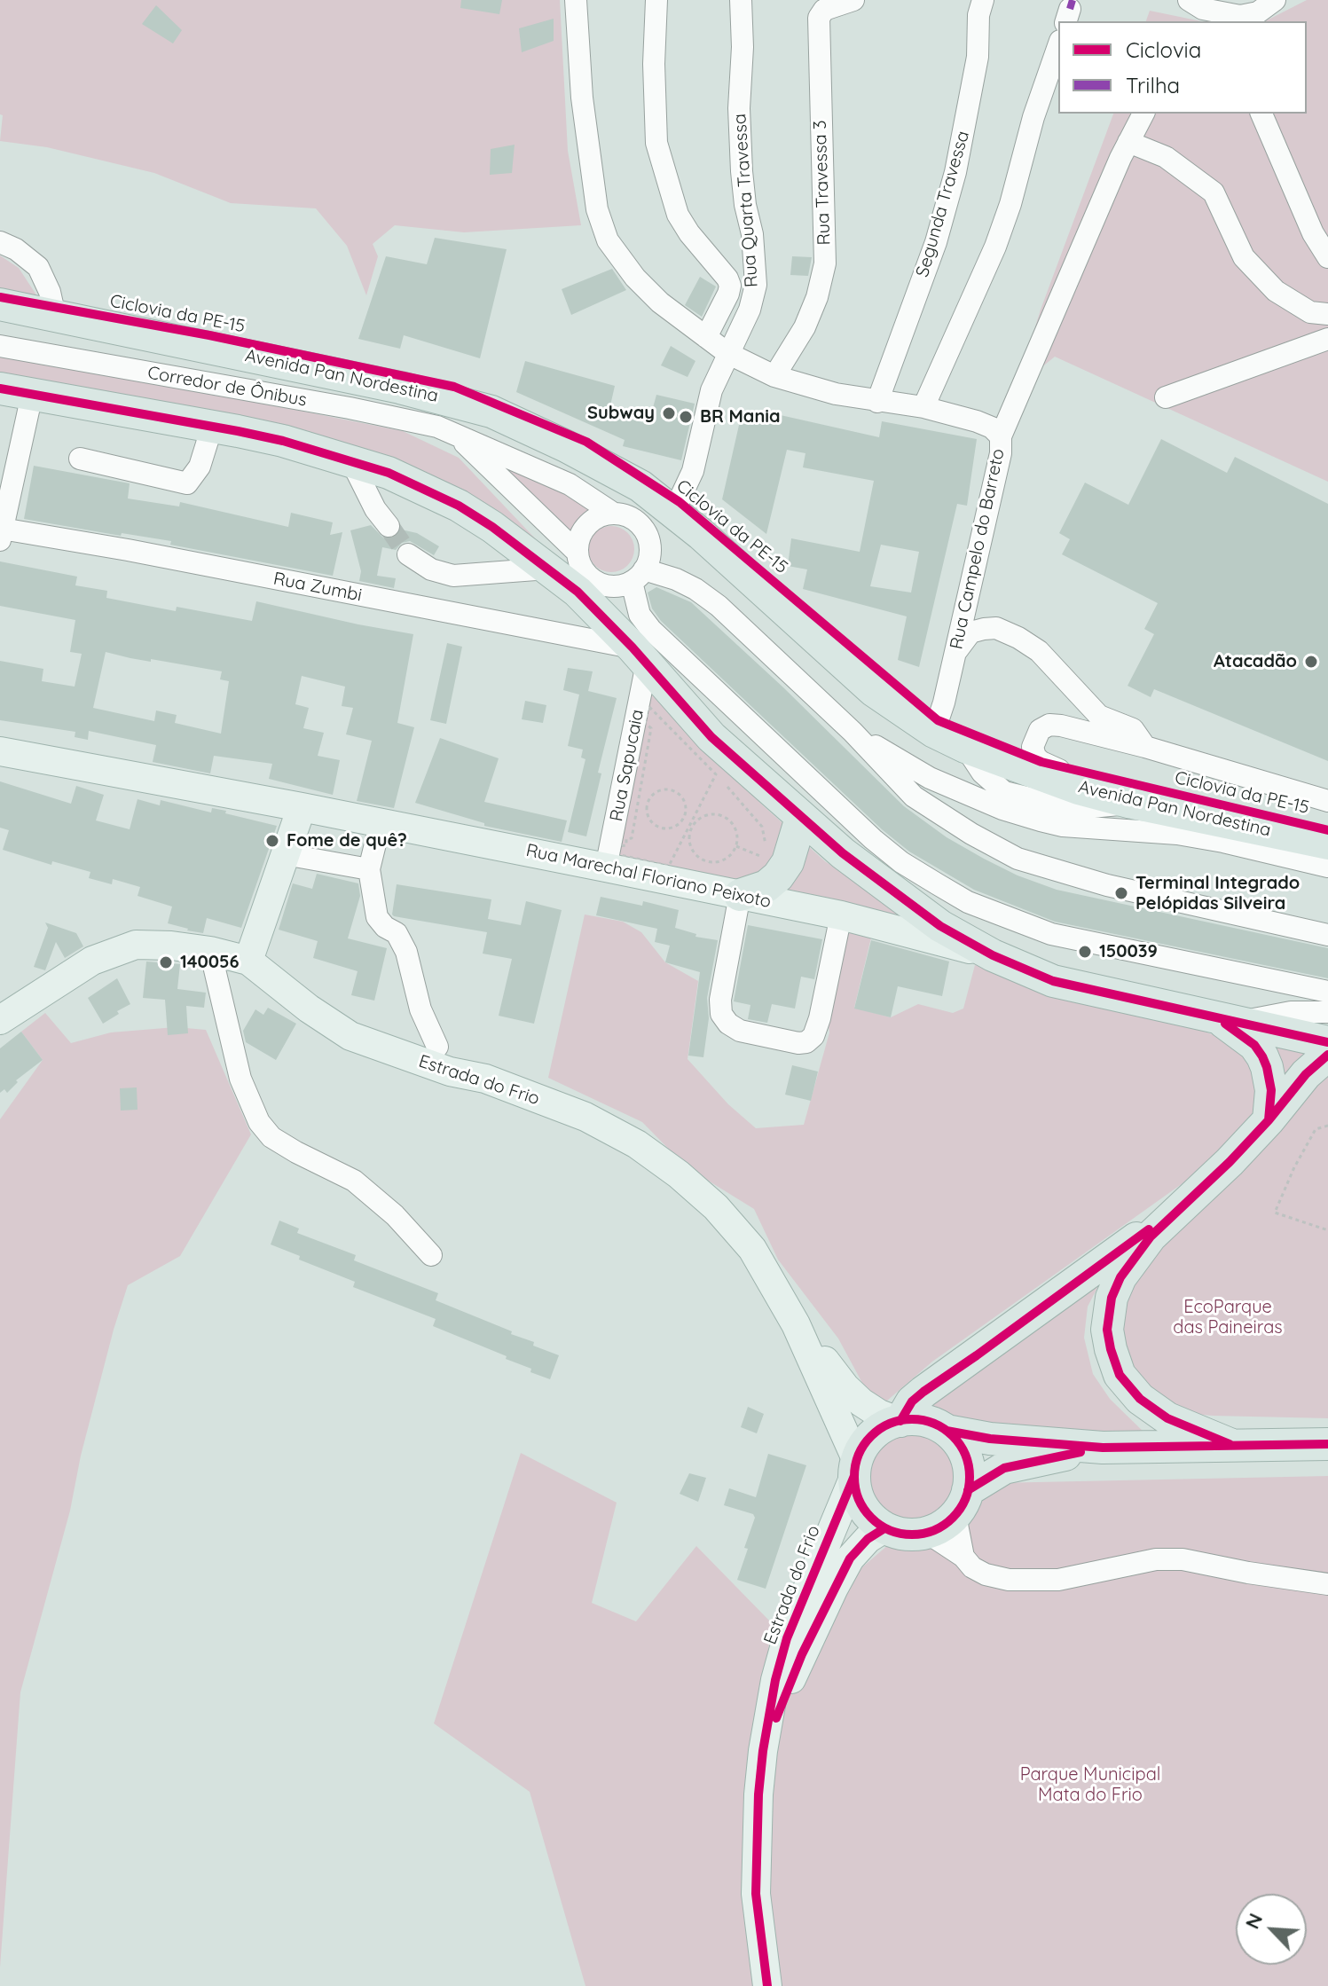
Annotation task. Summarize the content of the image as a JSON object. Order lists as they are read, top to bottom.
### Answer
{
  "streets": {
    "highway": ["Avenida Pan Nordestina"],
    "main road": ["Rua Marechal Floriano Peixoto", "Estrada do Frio"],
    "street": [
      "Rua Travessa 3",
      "Rua Quarta Travessa",
      "Segunda Travessa",
      "Corredor de Ônibus",
      "Rua Campelo do Barreto",
      "Rua Zumbi",
      "Rua Sapucaia"
    ],
    "cycle path": ["Ciclovia da PE-15"]
  },
  "crossings": [
    ["Rua Travessa 3", "Rua Campelo do Barreto"],
    ["Rua Quarta Travessa", "Rua Campelo do Barreto"],
    ["Segunda Travessa", "Rua Campelo do Barreto"],
    ["Avenida Pan Nordestina", "Corredor de Ônibus"],
    ["Avenida Pan Nordestina", "Rua Campelo do Barreto"],
    ["Rua Zumbi", "Rua Sapucaia"],
    ["Rua Sapucaia", "Rua Marechal Floriano Peixoto"]
  ],
  "parks": ["EcoParque das Paineiras", "Parque Municipal Mata do Frio"],
  "places": [
    "Subway",
    "BR Mania",
    "Atacadão",
    "Fome de quê?",
    "Terminal Integrado Pelópidas Silveira",
    "150039",
    "140056"
  ],
  "legend": ["Ciclovia", "Trilha"],
  "north": "top left"
}
